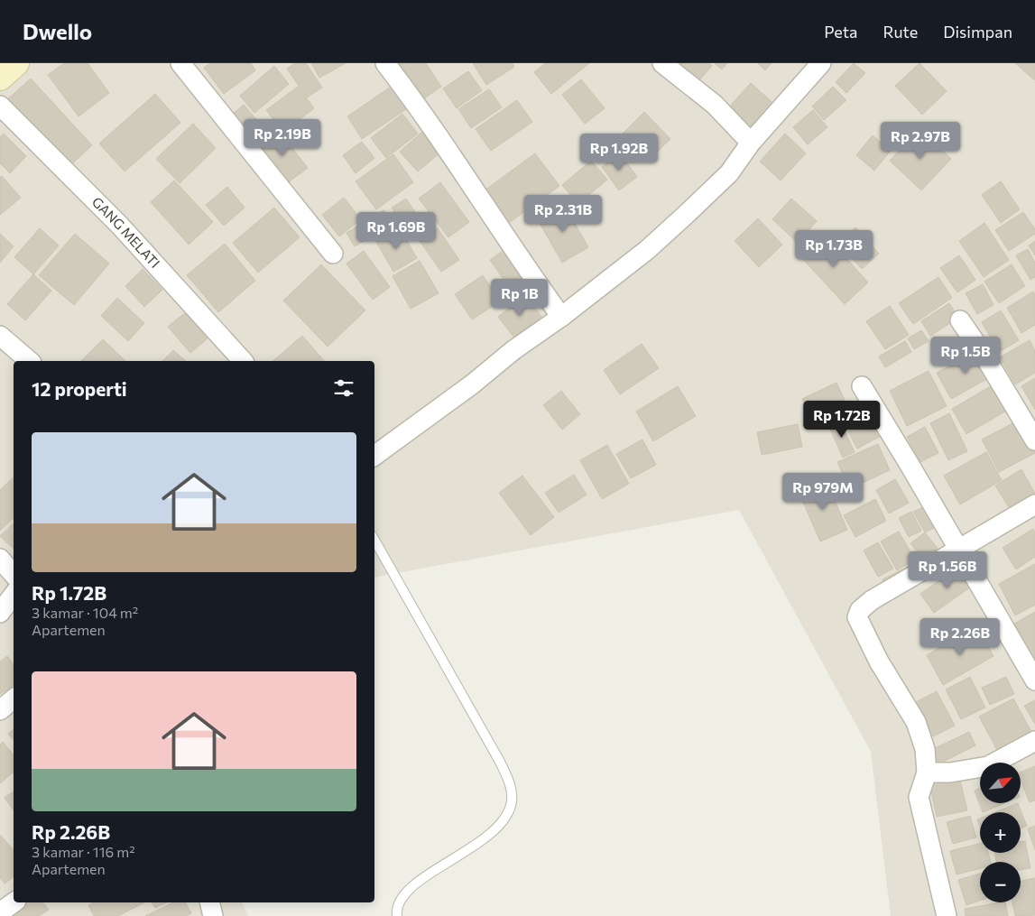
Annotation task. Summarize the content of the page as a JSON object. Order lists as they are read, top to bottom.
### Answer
{
  "streets": {
    "street": ["GANG MELATI"]
  },
  "north": "top right",
  "page": {
    "header": "Dwello",
    "nav": ["Peta", "Rute", "Disimpan"],
    "price": [
      "Rp 2.19B",
      "Rp 2.97B",
      "Rp 1.92B",
      "Rp 2.31B",
      "Rp 1.69B",
      "Rp 1.73B",
      "Rp 1B",
      "Rp 1.5B",
      "Rp 1.72B",
      "Rp 979M",
      "Rp 1.56B",
      "Rp 2.26B"
    ],
    "heading": "12 properti",
    "list": [
      {
        "name": "Rp 1.72B",
        "note": "3 kamar · 104 m² · Apartemen"
      },
      {
        "name": "Rp 2.26B",
        "note": "3 kamar · 116 m² · Apartemen"
      }
    ],
    "map_buttons": ["+", "−"]
  }
}
